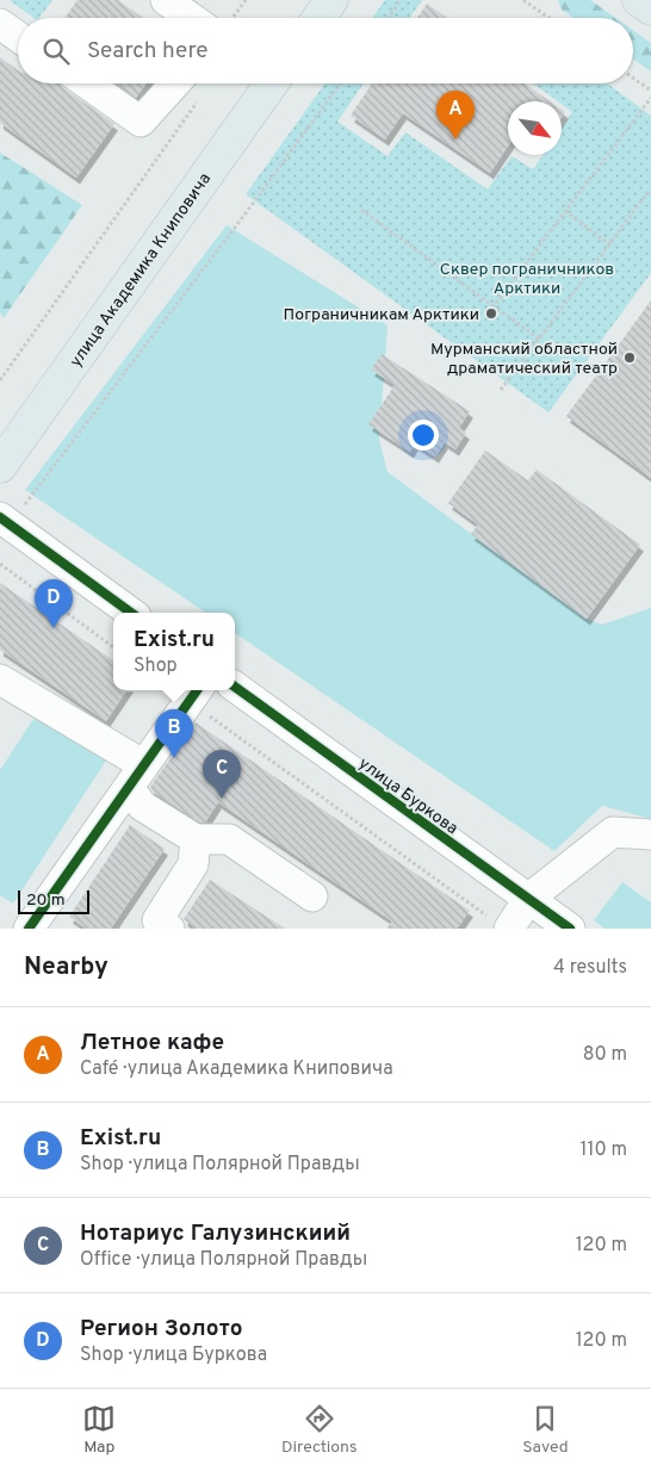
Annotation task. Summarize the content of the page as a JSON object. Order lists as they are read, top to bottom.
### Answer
{
  "streets": {
    "main road": ["улица Академика Книповича"],
    "street": ["улица Буркова"]
  },
  "parks": ["Сквер пограничников Арктики"],
  "places": ["Пограничникам Арктики", "Мурманский областной драматический театр"],
  "scale_bar": "20 m",
  "north": "bottom right",
  "page": {
    "search": "Search here",
    "pins": [
      "A",
      "D",
      "B",
      "C"
    ],
    "popup": ["Exist.ru", "Shop"],
    "scale": "20 m",
    "heading": ["Nearby", "4 results"],
    "list": [
      {
        "mark": "A",
        "name": "Летное кафе",
        "note": "Café · улица Академика Книповича",
        "value": "80 m"
      },
      {
        "mark": "B",
        "name": "Exist.ru",
        "note": "Shop · улица Полярной Правды",
        "value": "110 m"
      },
      {
        "mark": "C",
        "name": "Нотариус Галузинскиий",
        "note": "Office · улица Полярной Правды",
        "value": "120 m"
      },
      {
        "mark": "D",
        "name": "Регион Золото",
        "note": "Shop · улица Буркова",
        "value": "120 m"
      }
    ],
    "nav": ["Map", "Directions", "Saved"]
  }
}
